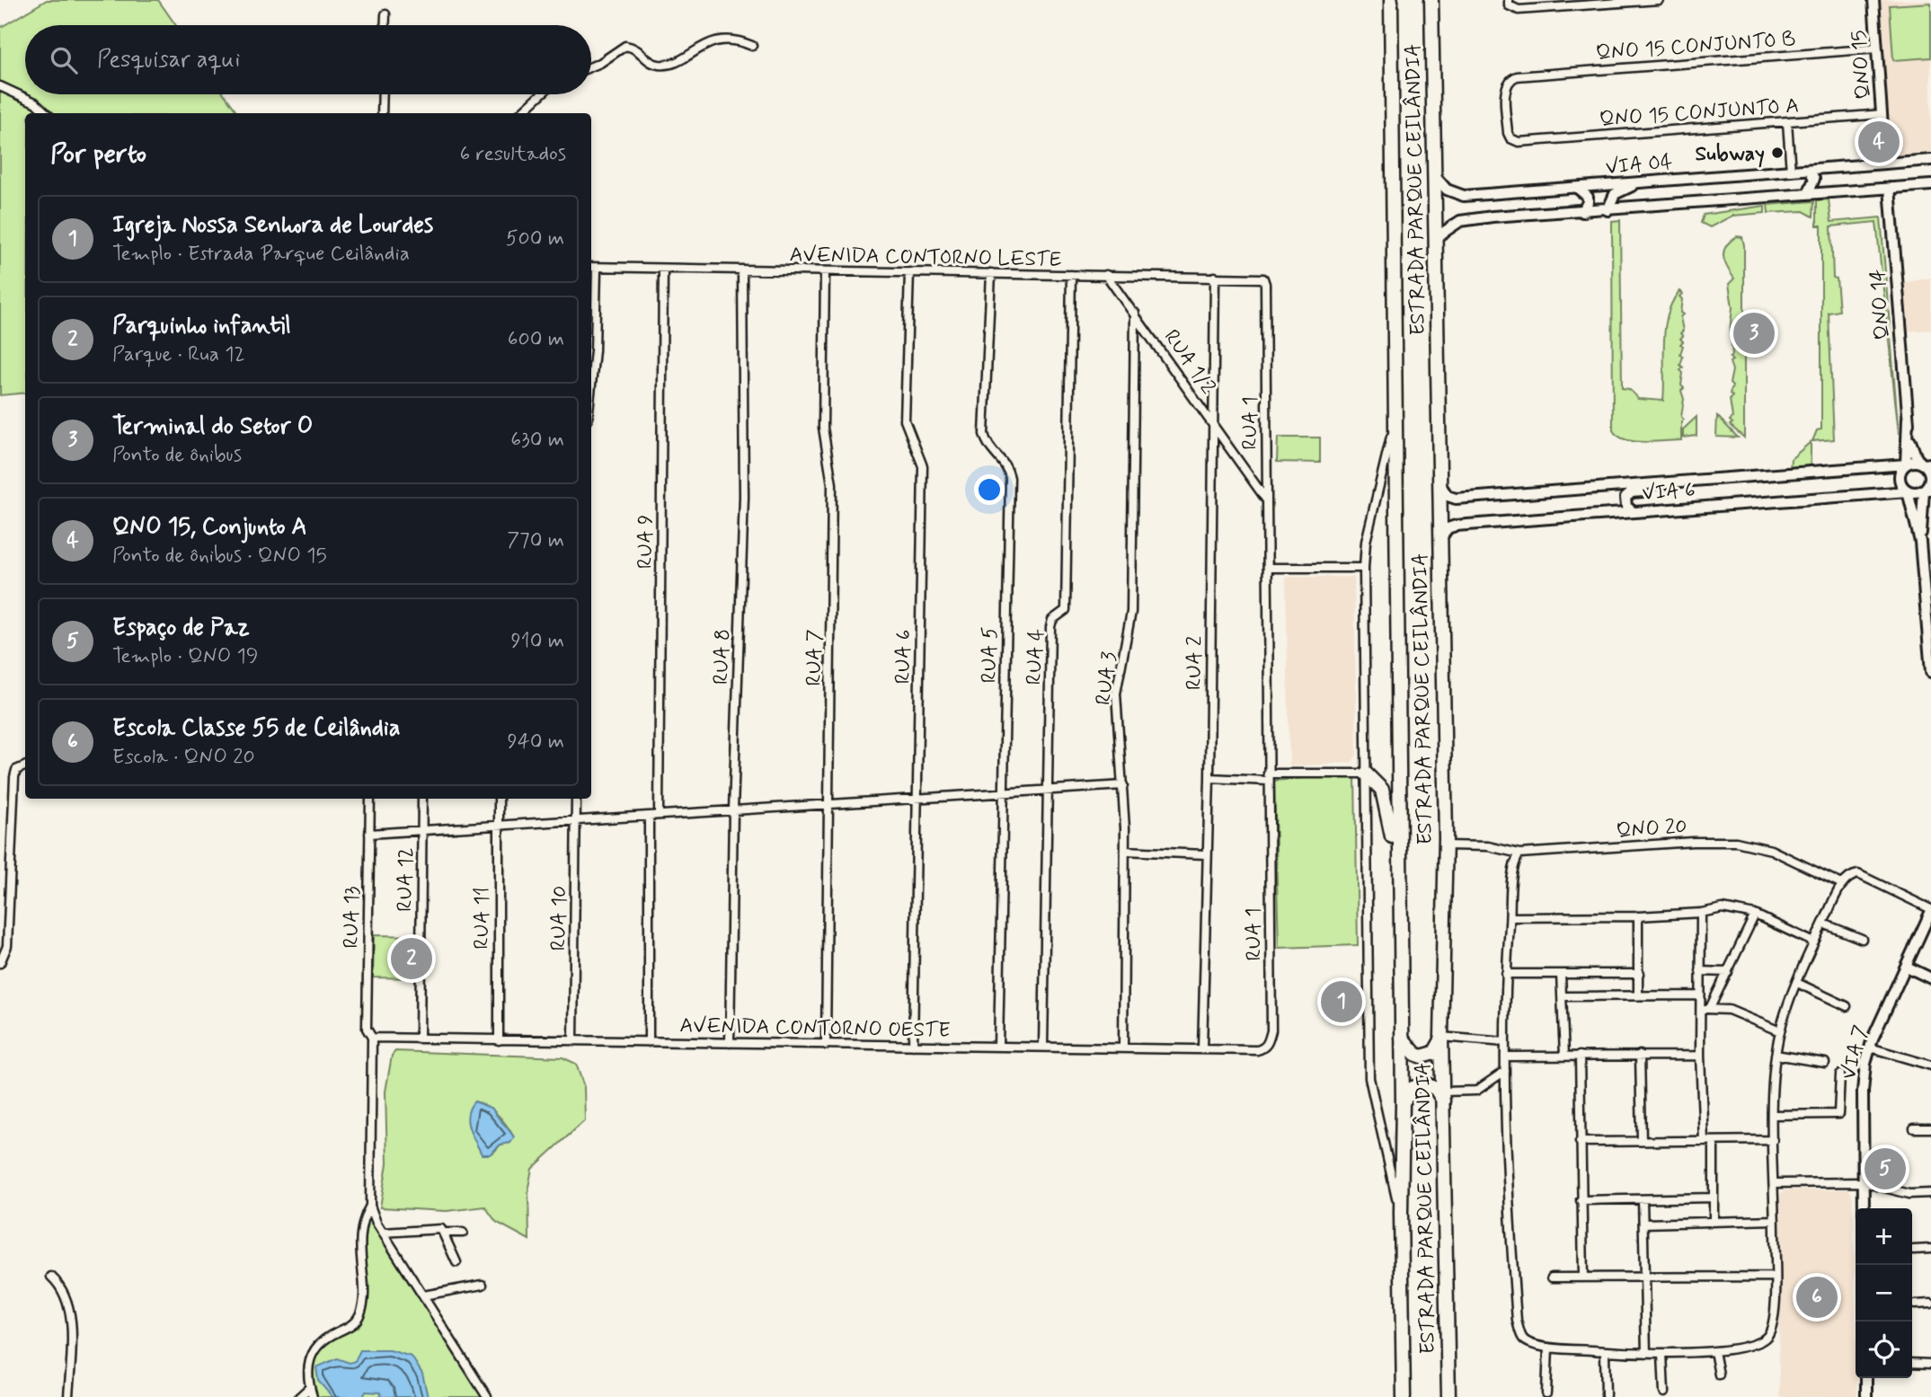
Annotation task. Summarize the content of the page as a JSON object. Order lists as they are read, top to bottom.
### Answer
{
  "streets": {
    "highway": ["ESTRADA PARQUE CEILÂNDIA"],
    "main road": [
      "QNO 15",
      "VIA O4",
      "QNO 14",
      "VIA 6",
      "VIA 7"
    ],
    "street": [
      "QNO 15 CONJUNTO B",
      "QNO 15 CONJUNTO A",
      "AVENIDA CONTORNO LESTE",
      "RUA 1/2",
      "RUA 1",
      "RUA 9",
      "RUA 5",
      "RUA 8",
      "RUA 6",
      "RUA 4",
      "RUA 7",
      "RUA 2",
      "RUA 3",
      "QNO 20",
      "RUA 12",
      "RUA 13",
      "RUA 11",
      "RUA 10",
      "AVENIDA CONTORNO OESTE"
    ]
  },
  "crossings": [
    ["QNO 15 CONJUNTO B", "QNO 15"],
    ["QNO 15 CONJUNTO B", "QNO 15 CONJUNTO A"],
    ["QNO 15", "QNO 15 CONJUNTO A"],
    ["QNO 15", "VIA O4"],
    ["VIA O4", "ESTRADA PARQUE CEILÂNDIA"],
    ["ESTRADA PARQUE CEILÂNDIA", "VIA 6"],
    ["ESTRADA PARQUE CEILÂNDIA", "QNO 20"],
    ["AVENIDA CONTORNO LESTE", "RUA 1/2"],
    ["AVENIDA CONTORNO LESTE", "RUA 1"],
    ["AVENIDA CONTORNO LESTE", "RUA 9"],
    ["AVENIDA CONTORNO LESTE", "RUA 5"],
    ["AVENIDA CONTORNO LESTE", "RUA 8"],
    ["AVENIDA CONTORNO LESTE", "RUA 6"],
    ["AVENIDA CONTORNO LESTE", "RUA 4"],
    ["AVENIDA CONTORNO LESTE", "RUA 7"],
    ["AVENIDA CONTORNO LESTE", "RUA 2"],
    ["QNO 14", "VIA 6"],
    ["RUA 1/2", "RUA 1"],
    ["RUA 1/2", "RUA 2"],
    ["RUA 1/2", "RUA 3"],
    ["RUA 1", "AVENIDA CONTORNO OESTE"],
    ["RUA 5", "AVENIDA CONTORNO OESTE"],
    ["RUA 8", "AVENIDA CONTORNO OESTE"],
    ["RUA 6", "AVENIDA CONTORNO OESTE"],
    ["RUA 4", "AVENIDA CONTORNO OESTE"],
    ["RUA 7", "AVENIDA CONTORNO OESTE"],
    ["RUA 2", "AVENIDA CONTORNO OESTE"],
    ["RUA 3", "AVENIDA CONTORNO OESTE"],
    ["RUA 12", "AVENIDA CONTORNO OESTE"],
    ["RUA 13", "AVENIDA CONTORNO OESTE"],
    ["RUA 11", "AVENIDA CONTORNO OESTE"],
    ["RUA 10", "AVENIDA CONTORNO OESTE"]
  ],
  "places": ["Subway"],
  "page": {
    "search": "Pesquisar aqui",
    "heading": ["Por perto", "6 resultados"],
    "pins": [
      "4",
      "3",
      "2",
      "1",
      "5",
      "6"
    ],
    "list": [
      {
        "mark": "1",
        "name": "Igreja Nossa Senhora de Lourdes",
        "note": "Templo · Estrada Parque Ceilândia",
        "value": "500 m"
      },
      {
        "mark": "2",
        "name": "Parquinho infantil",
        "note": "Parque · Rua 12",
        "value": "600 m"
      },
      {
        "mark": "3",
        "name": "Terminal do Setor O",
        "note": "Ponto de ônibus",
        "value": "630 m"
      },
      {
        "mark": "4",
        "name": "QNO 15, Conjunto A",
        "note": "Ponto de ônibus · QNO 15",
        "value": "770 m"
      },
      {
        "mark": "5",
        "name": "Espaço de Paz",
        "note": "Templo · QNO 19",
        "value": "910 m"
      },
      {
        "mark": "6",
        "name": "Escola Classe 55 de Ceilândia",
        "note": "Escola · QNO 20",
        "value": "940 m"
      }
    ],
    "map_buttons": ["+", "−"]
  }
}
